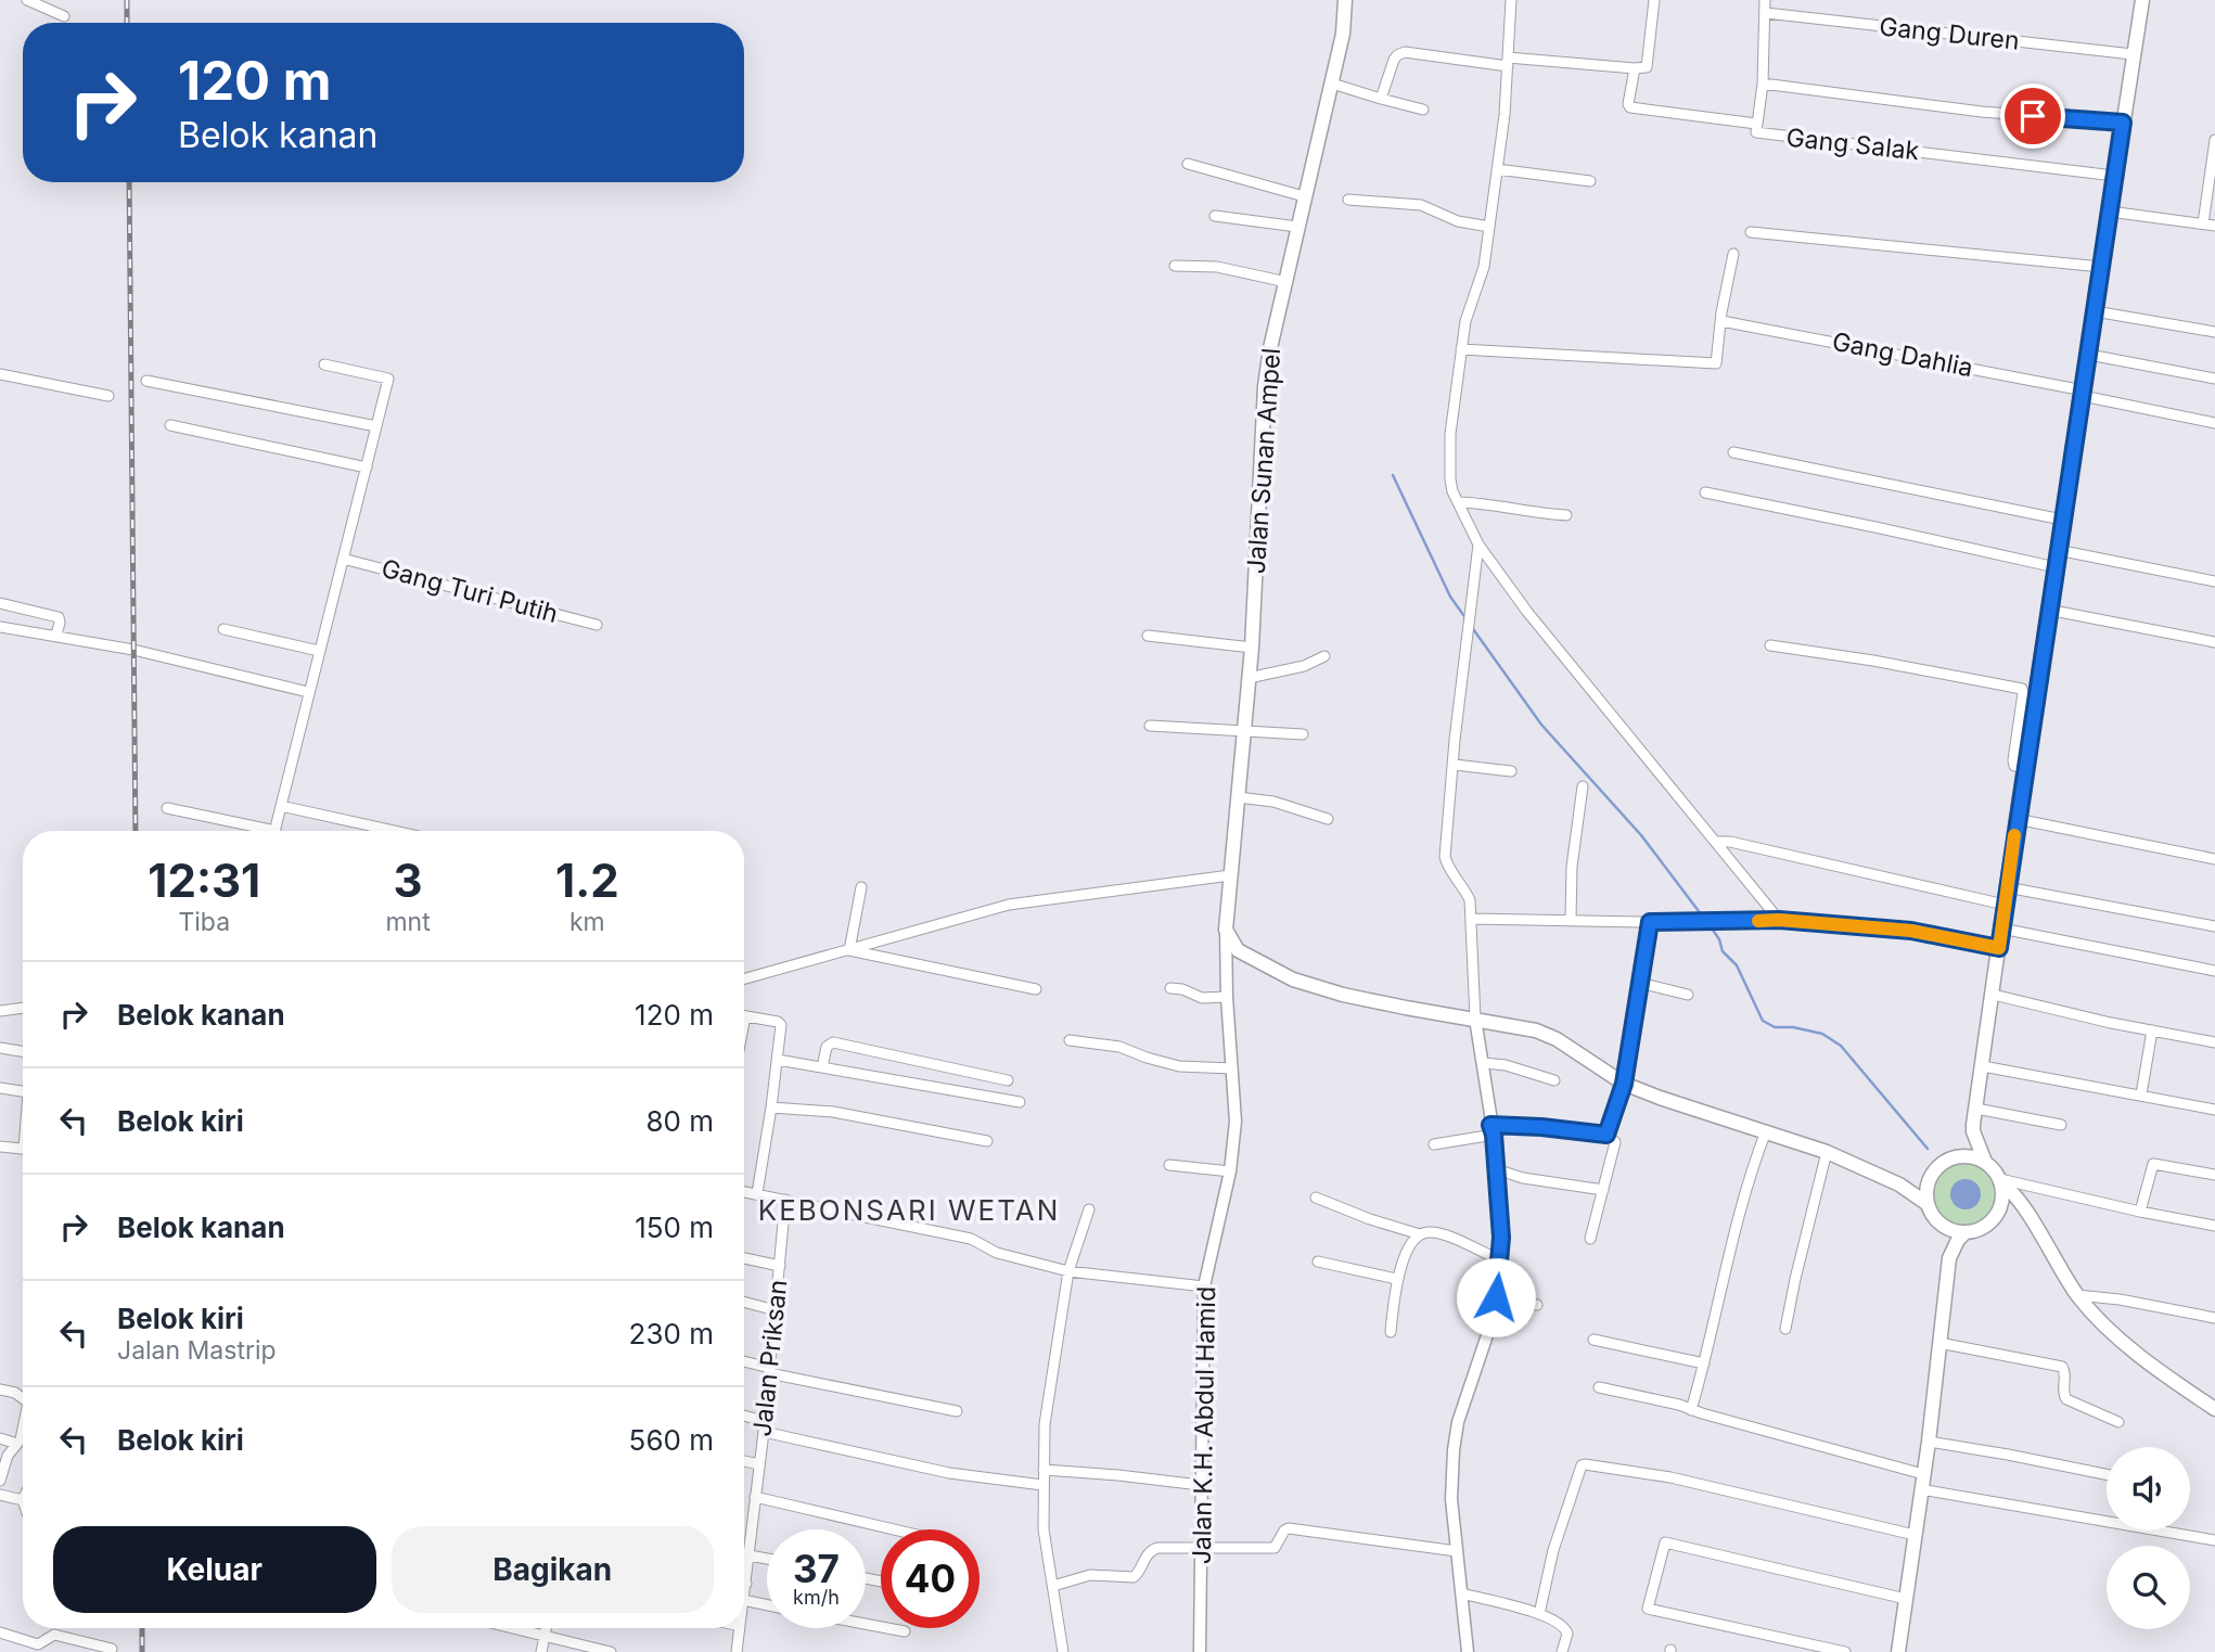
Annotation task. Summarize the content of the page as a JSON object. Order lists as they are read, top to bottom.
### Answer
{
  "streets": {
    "main road": ["Jalan Sunan Ampel"],
    "street": [
      "Gang Duren",
      "Gang Salak",
      "Gang Dahlia",
      "Gang Turi Putih",
      "Jalan Priksan",
      "Jalan K.H. Abdul Hamid"
    ]
  },
  "crossings": [
    ["Jalan Sunan Ampel", "Jalan K.H. Abdul Hamid"]
  ],
  "districts": ["KEBONSARI WETAN"],
  "page": {
    "turn": ["120 m", "Belok kanan"],
    "eta": [
      "12:31",
      "Tiba",
      "3",
      "mnt",
      "1.2",
      "km"
    ],
    "list": [
      {
        "name": "Belok kanan",
        "value": "120 m"
      },
      {
        "name": "Belok kiri",
        "value": "80 m"
      },
      {
        "name": "Belok kanan",
        "value": "150 m"
      },
      {
        "name": "Belok kiri",
        "note": "Jalan Mastrip",
        "value": "230 m"
      },
      {
        "name": "Belok kiri",
        "value": "560 m"
      }
    ],
    "buttons": ["Keluar", "Bagikan"],
    "speed": "37 km/h",
    "limit": "40"
  }
}
